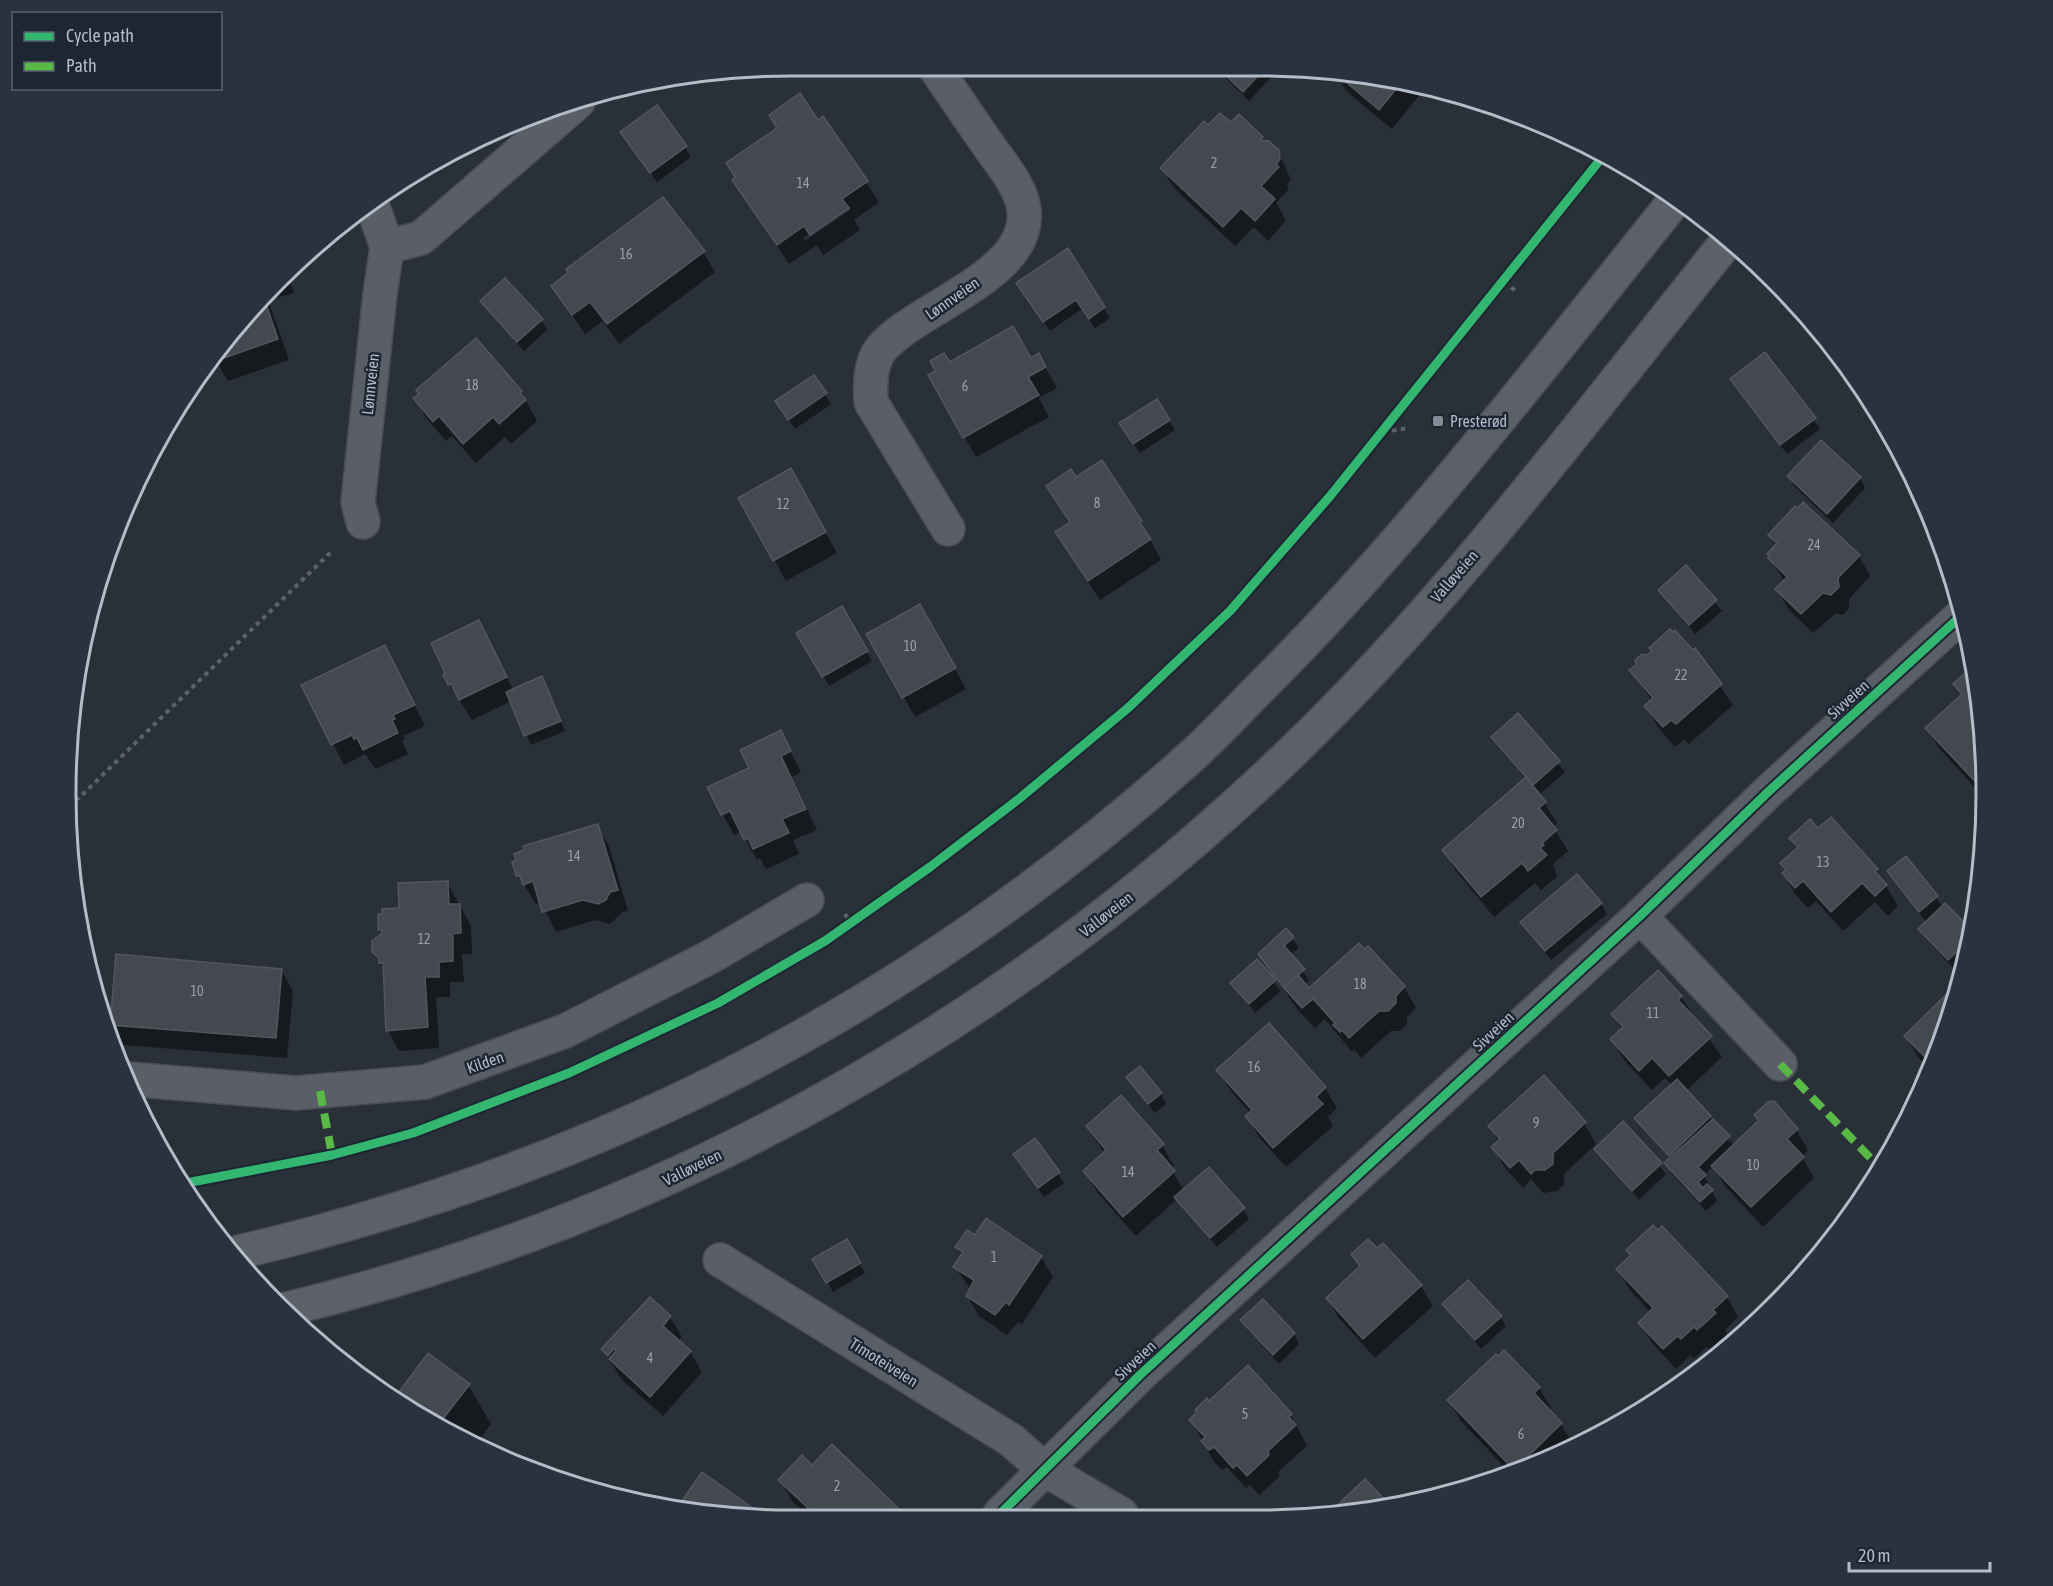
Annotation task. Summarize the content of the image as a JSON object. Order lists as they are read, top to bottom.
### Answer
{
  "streets": {
    "main road": ["Valløveien"],
    "street": [
      "Lønnveien",
      "Sivveien",
      "Kilden",
      "Timoteiveien"
    ]
  },
  "crossings": [
    ["Sivveien", "Timoteiveien"]
  ],
  "places": {
    "transit": ["Presterød"]
  },
  "house_numbers": [
    "2",
    "14",
    "16",
    "18",
    "6",
    "8",
    "12",
    "24",
    "10",
    "22",
    "20",
    "14",
    "13",
    "12",
    "18",
    "10",
    "11",
    "16",
    "9",
    "10",
    "14",
    "1",
    "4",
    "5",
    "6",
    "2"
  ],
  "legend": ["Cycle path", "Path"],
  "scale_bar": "20 m"
}
